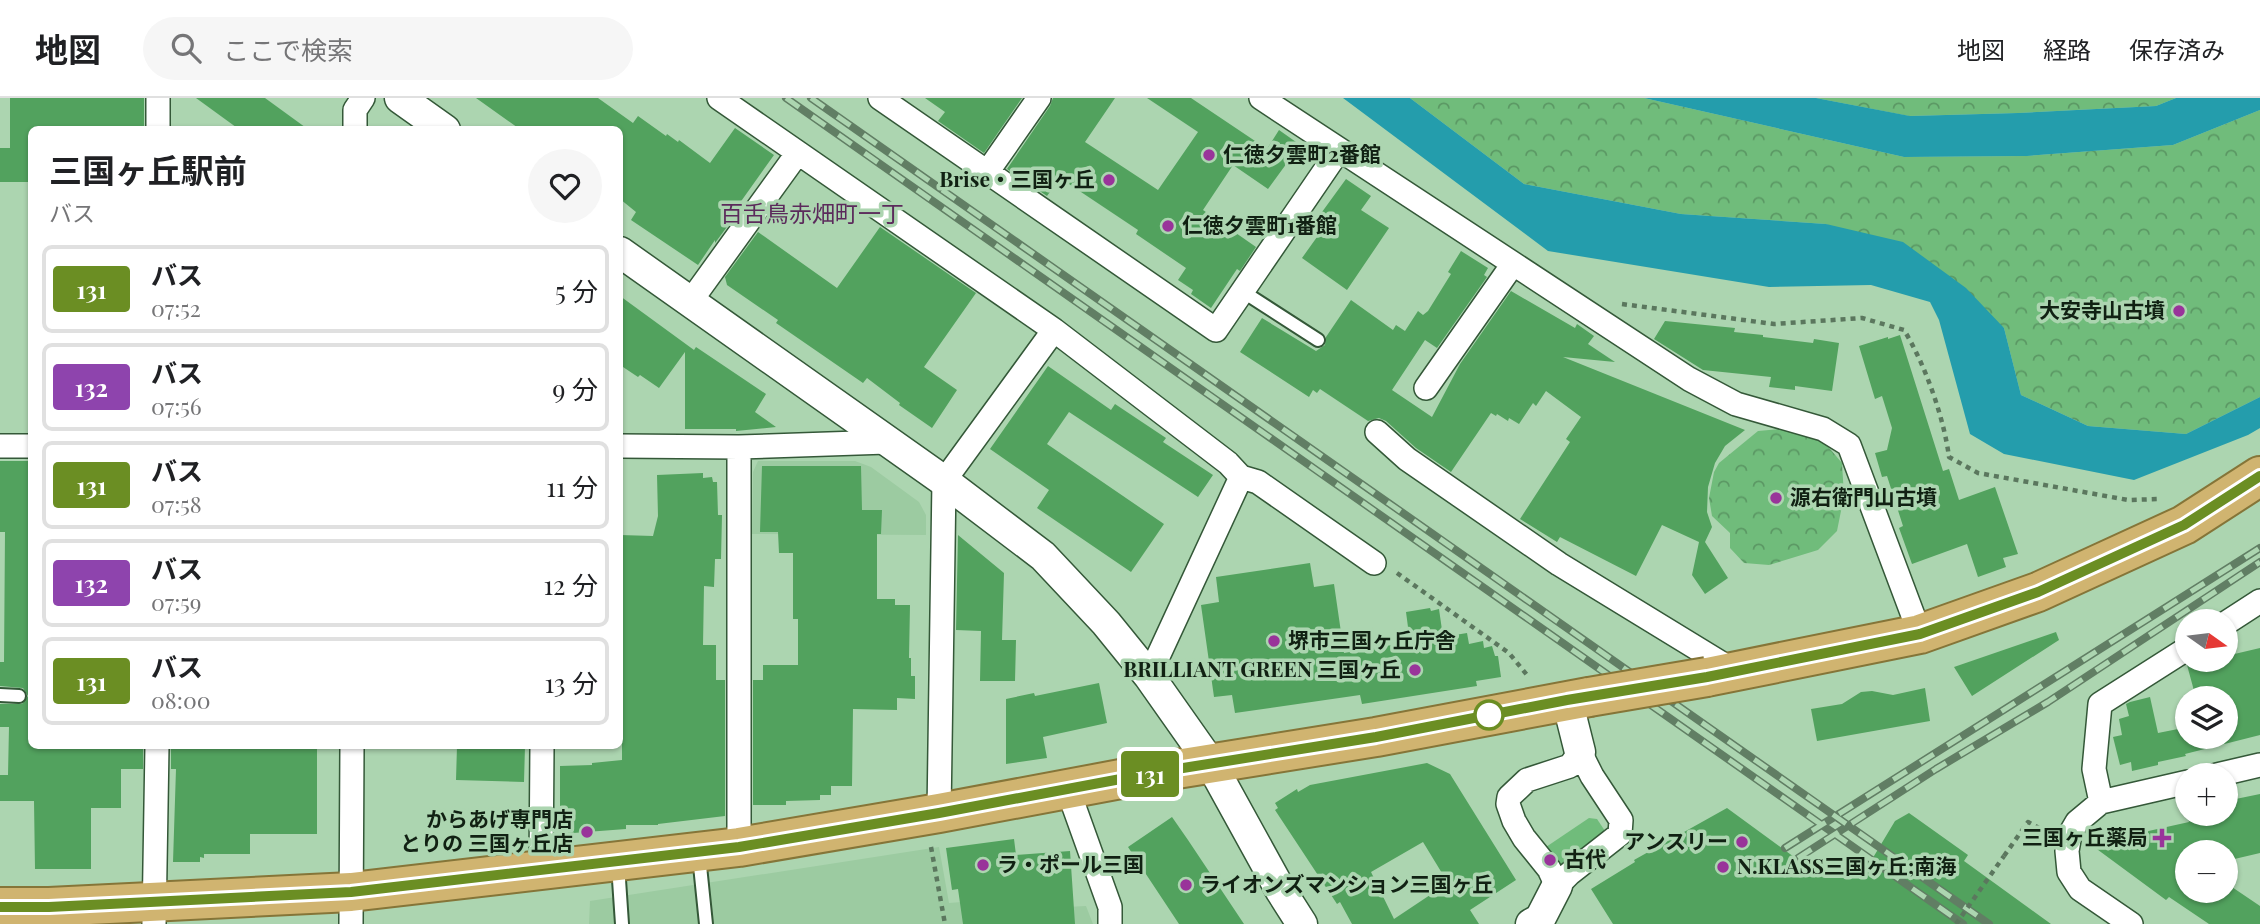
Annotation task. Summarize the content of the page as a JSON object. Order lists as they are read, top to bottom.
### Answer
{
  "districts": ["百舌鳥赤畑町一丁"],
  "places": {
    "other": [
      "仁徳夕雲町2番館",
      "Brise・三国ヶ丘",
      "仁徳夕雲町1番館",
      "大安寺山古墳",
      "源右衛門山古墳",
      "堺市三国ヶ丘庁舎",
      "BRILLIANT GREEN 三国ヶ丘",
      "からあげ専門店 とりの 三国ヶ丘店",
      "アンスリー",
      "古代",
      "ラ・ポール三国",
      "N.KLASS三国ヶ丘;南海",
      "ライオンズマンション三国ヶ丘"
    ],
    "health": ["三国ヶ丘薬局"]
  },
  "lines": ["bus line 131"],
  "north": "right",
  "page": {
    "header": "地図",
    "search": "ここで検索",
    "nav": ["地図", "経路", "保存済み"],
    "on_map": "131",
    "heading": ["三国ヶ丘駅前", "バス"],
    "list": [
      {
        "mark": "131",
        "name": "バス",
        "note": "07:52",
        "value": "5 分"
      },
      {
        "mark": "132",
        "name": "バス",
        "note": "07:56",
        "value": "9 分"
      },
      {
        "mark": "131",
        "name": "バス",
        "note": "07:58",
        "value": "11 分"
      },
      {
        "mark": "132",
        "name": "バス",
        "note": "07:59",
        "value": "12 分"
      },
      {
        "mark": "131",
        "name": "バス",
        "note": "08:00",
        "value": "13 分"
      }
    ],
    "map_buttons": ["+", "−"]
  }
}
